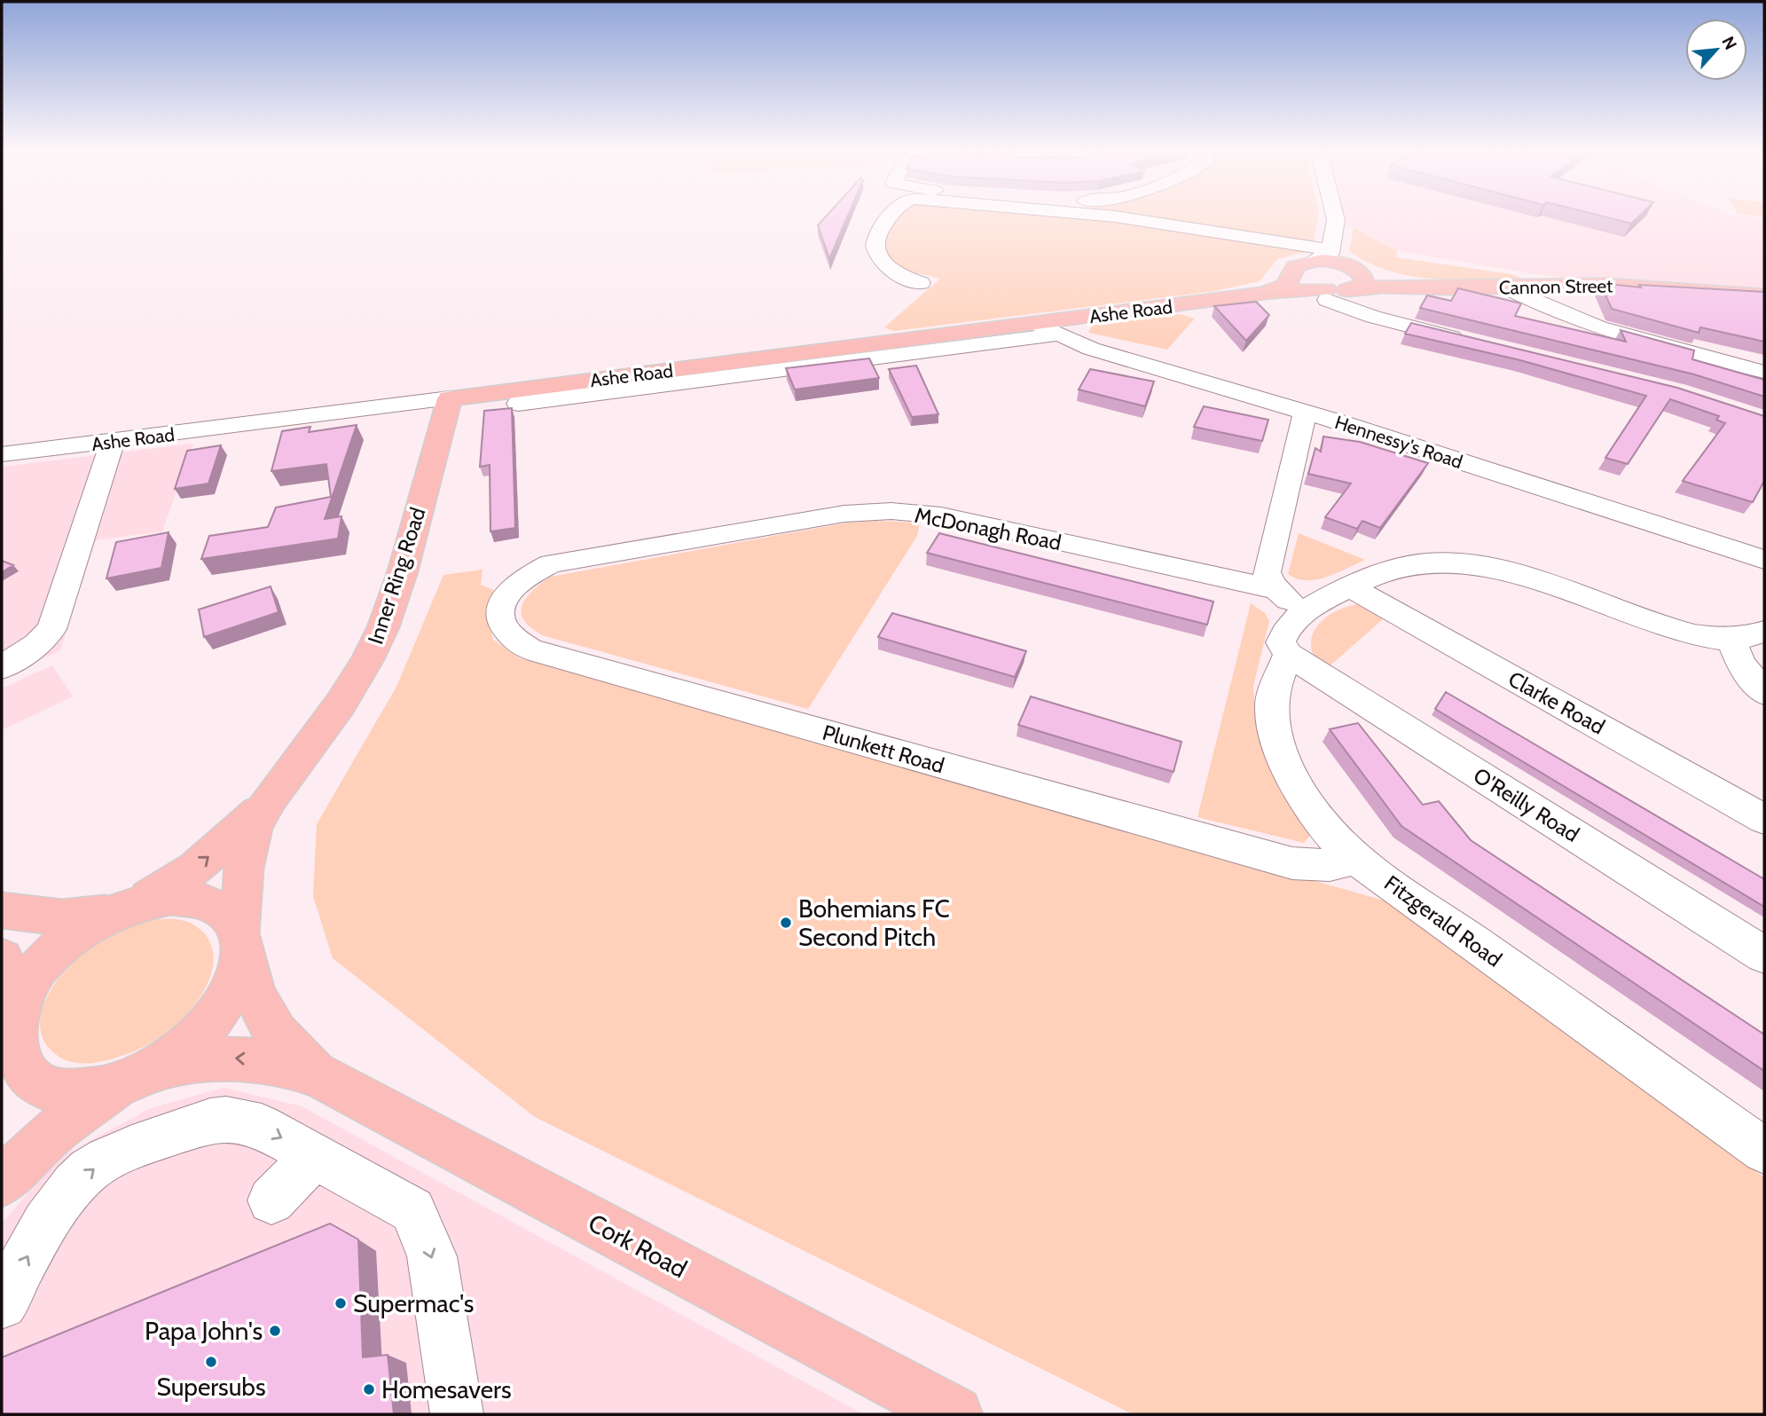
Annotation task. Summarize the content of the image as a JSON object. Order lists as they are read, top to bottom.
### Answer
{
  "streets": {
    "main road": [
      "Cannon Street",
      "Ashe Road",
      "Inner Ring Road",
      "Cork Road"
    ],
    "street": [
      "Hennessy's Road",
      "McDonagh Road",
      "Clarke Road",
      "Plunkett Road",
      "O'Reilly Road",
      "Fitzgerald Road"
    ]
  },
  "crossings": [
    ["Cannon Street", "Ashe Road"],
    ["Ashe Road", "Hennessy's Road"],
    ["Ashe Road", "Inner Ring Road"],
    ["McDonagh Road", "Plunkett Road"],
    ["Plunkett Road", "Fitzgerald Road"],
    ["O'Reilly Road", "Fitzgerald Road"]
  ],
  "places": [
    "Bohemians FC Second Pitch",
    "Supermac's",
    "Papa John's",
    "Supersubs",
    "Homesavers"
  ],
  "north": "top right"
}
